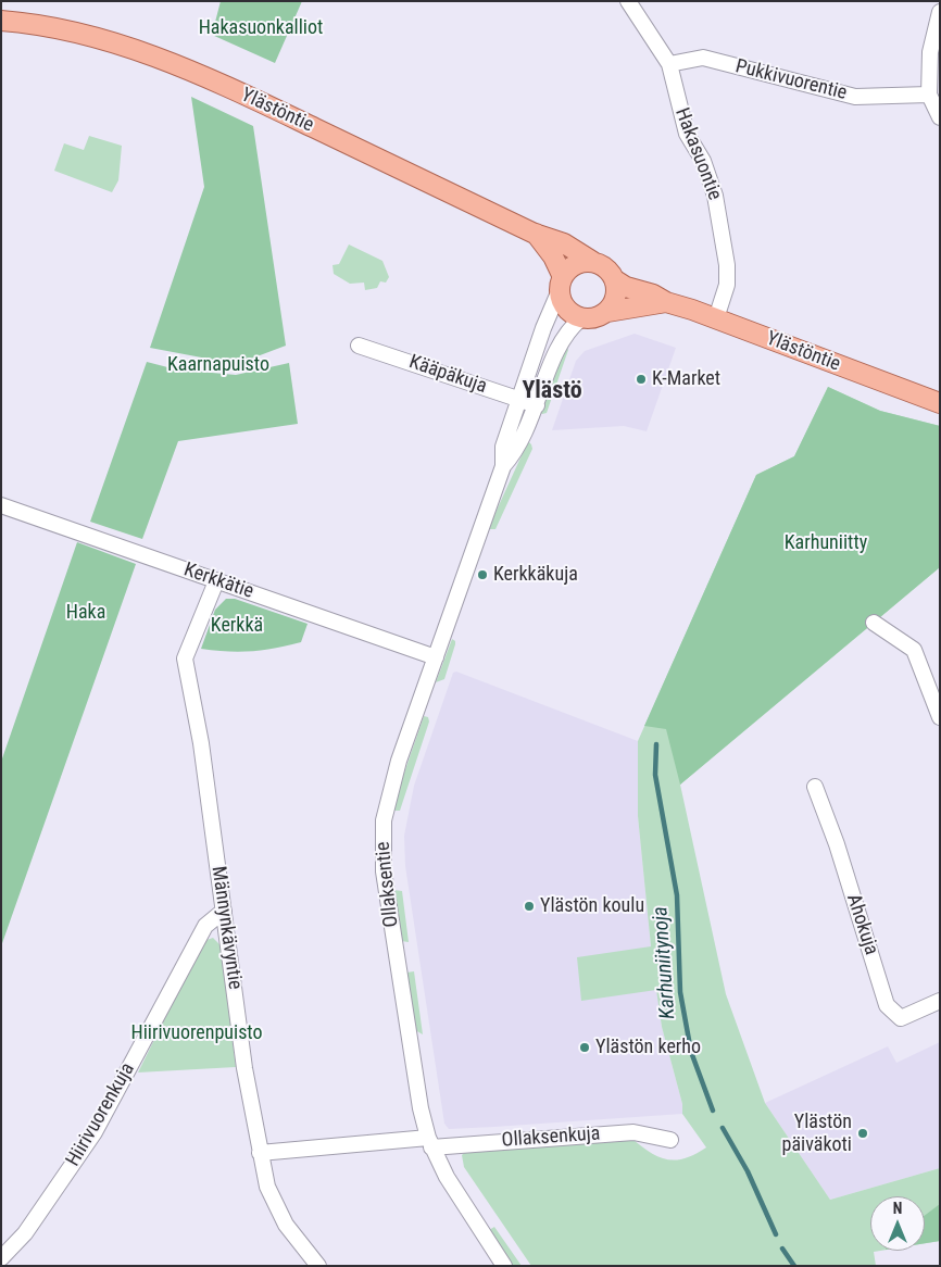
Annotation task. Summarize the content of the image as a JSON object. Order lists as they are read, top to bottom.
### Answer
{
  "streets": {
    "main road": ["Ylästöntie"],
    "street": [
      "Pukkivuorentie",
      "Hakasuontie",
      "Kääpäkuja",
      "Kerkkätie",
      "Ollaksentie",
      "Ahokuja",
      "Männynkävyntie",
      "Hiirivuorenkuja",
      "Ollaksenkuja"
    ]
  },
  "crossings": [
    ["Pukkivuorentie", "Hakasuontie"],
    ["Ylästöntie", "Hakasuontie"],
    ["Ylästöntie", "Ollaksentie"],
    ["Kääpäkuja", "Ollaksentie"],
    ["Kerkkätie", "Ollaksentie"],
    ["Kerkkätie", "Männynkävyntie"],
    ["Ollaksentie", "Ollaksenkuja"],
    ["Männynkävyntie", "Hiirivuorenkuja"],
    ["Männynkävyntie", "Ollaksenkuja"]
  ],
  "districts": ["Ylästö"],
  "water": ["Karhuniitynoja"],
  "parks": [
    "Hakasuonkalliot",
    "Kaarnapuisto",
    "Karhuniitty",
    "Haka",
    "Kerkkä",
    "Hiirivuorenpuisto"
  ],
  "places": [
    "K-Market",
    "Kerkkäkuja",
    "Ylästön koulu",
    "Ylästön kerho",
    "Ylästön päiväkoti"
  ],
  "north": "top"
}
